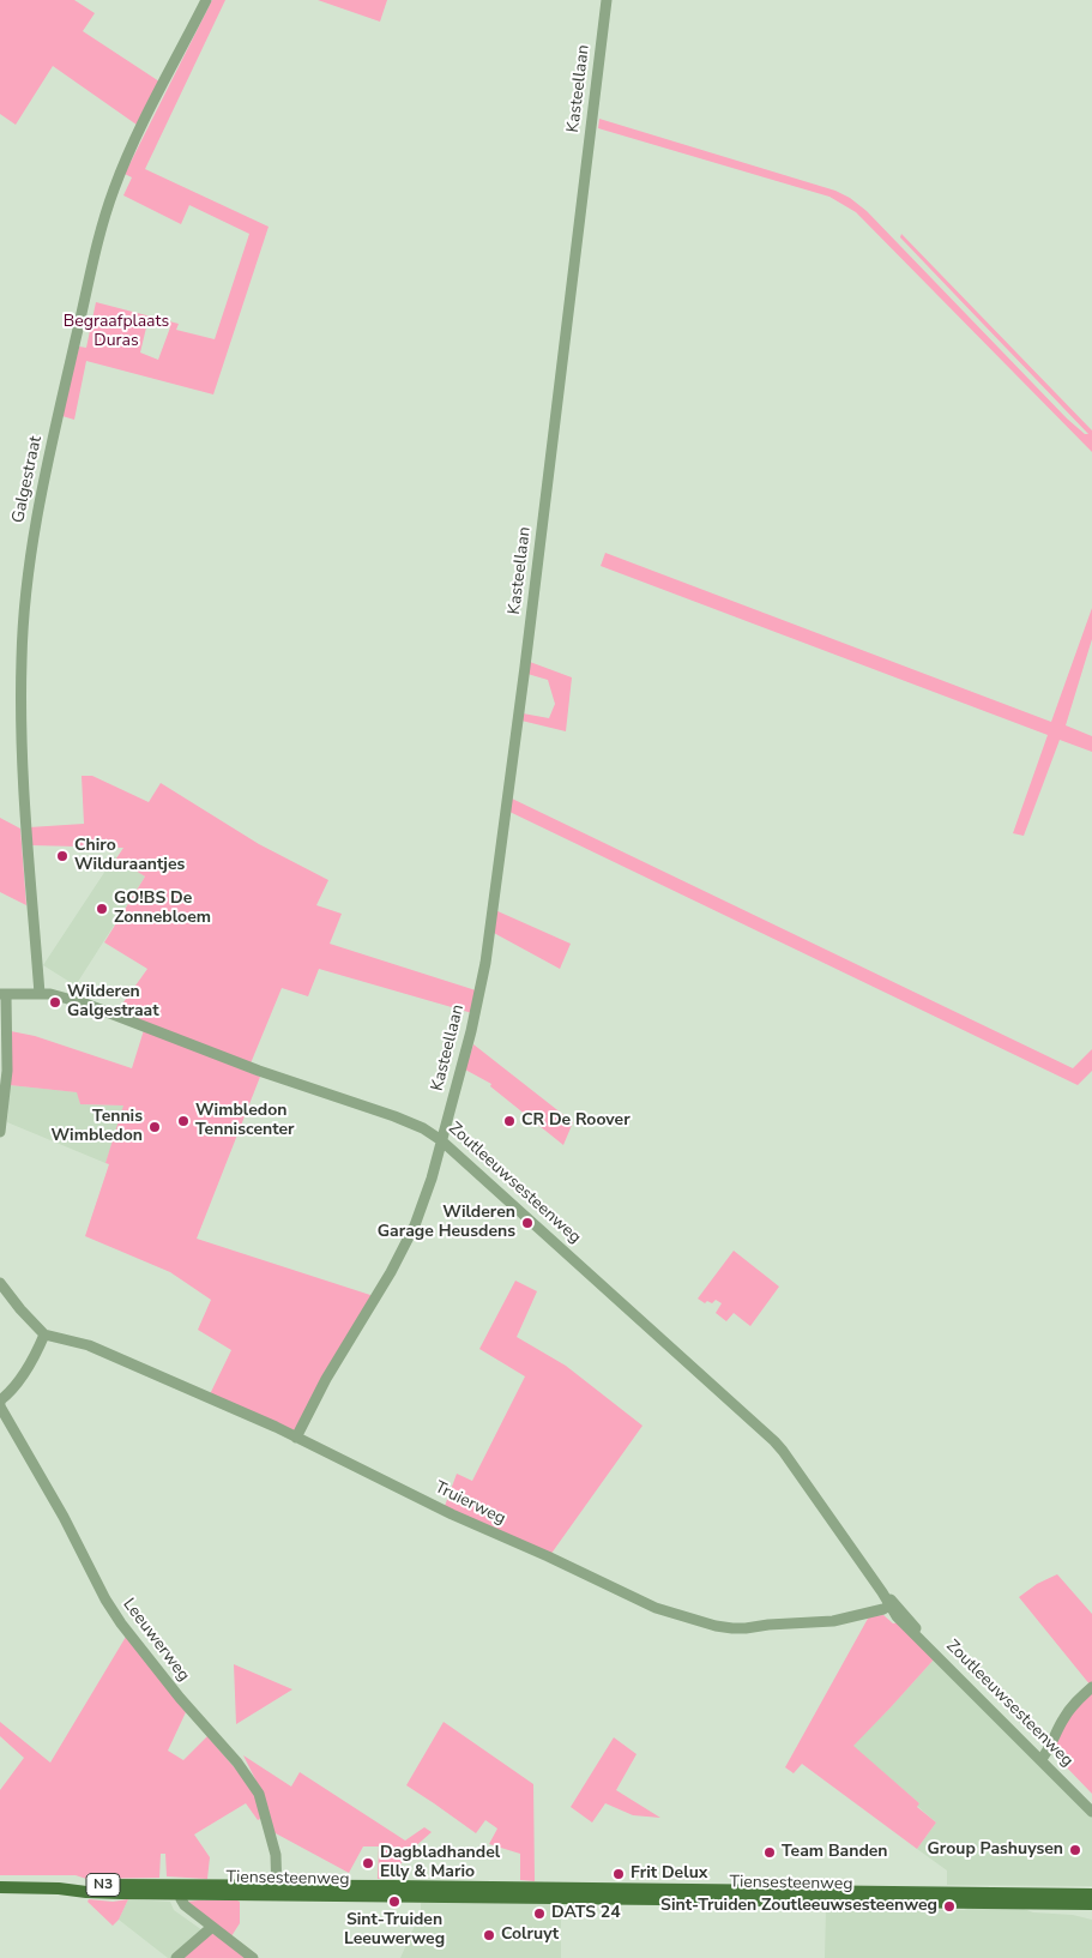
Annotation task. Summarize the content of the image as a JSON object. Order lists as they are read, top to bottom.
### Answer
{
  "streets": {
    "main road": ["Tiensesteenweg", "N3"],
    "street": [
      "Kasteellaan",
      "Galgestraat",
      "Zoutleeuwsesteenweg",
      "Truierweg",
      "Leeuwerweg"
    ]
  },
  "crossings": [
    ["Kasteellaan", "Zoutleeuwsesteenweg"],
    ["Kasteellaan", "Truierweg"],
    ["Galgestraat", "Zoutleeuwsesteenweg"],
    ["Zoutleeuwsesteenweg", "Truierweg"],
    ["Leeuwerweg", "Tiensesteenweg"]
  ],
  "parks": ["Begraafplaats Duras"],
  "places": [
    "Chiro Wilduraantjes",
    "GO!BS De Zonnebloem",
    "Wilderen Galgestraat",
    "Wimbledon Tenniscenter",
    "CR De Roover",
    "Tennis Wimbledon",
    "Wilderen Garage Heusdens",
    "Group Pashuysen",
    "Team Banden",
    "Dagbladhandel Elly & Mario",
    "Frit Delux",
    "Sint-Truiden Leeuwerweg",
    "Sint-Truiden Zoutleeuwsesteenweg",
    "DATS 24",
    "Colruyt"
  ]
}
